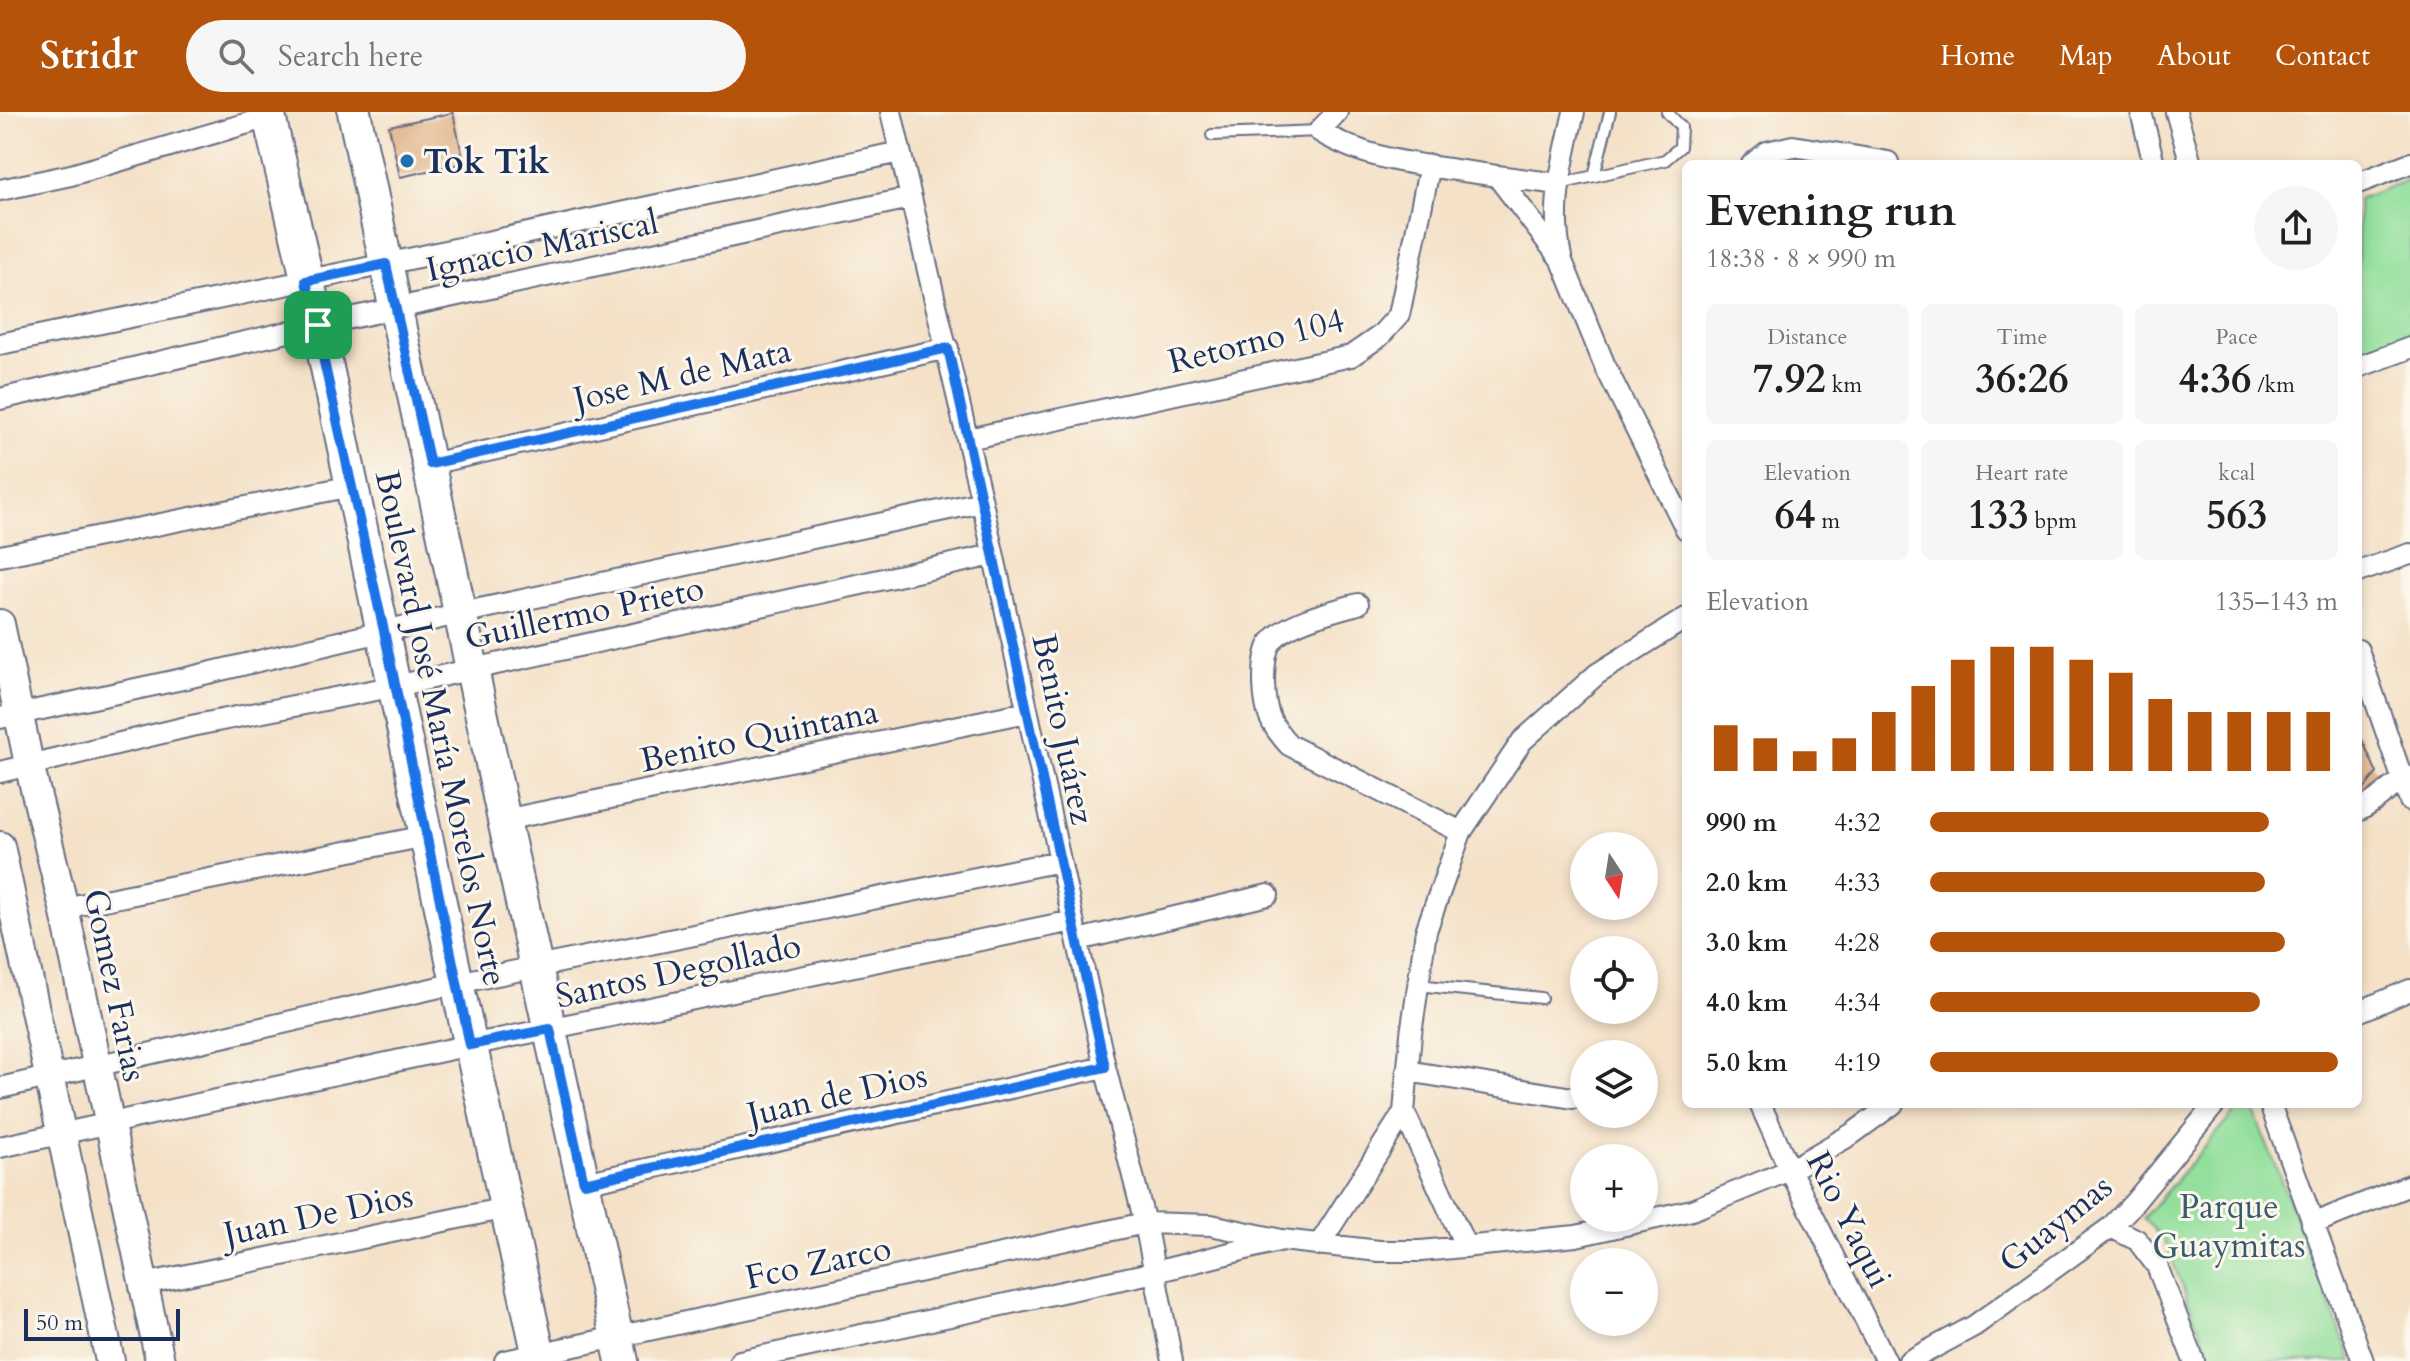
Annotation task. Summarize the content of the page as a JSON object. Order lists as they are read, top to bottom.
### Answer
{
  "streets": {
    "main road": ["Boulevard José María Morelos Norte"],
    "street": [
      "Ignacio Mariscal",
      "Retorno 104",
      "Jose M de Mata",
      "Guillermo Prieto",
      "Benito Juárez",
      "Benito Quintana",
      "Santos Degollado",
      "Gomez Farias",
      "Juan de Dios",
      "Juan De Dios",
      "Rio Yaqui",
      "Guaymas",
      "Fco Zarco"
    ]
  },
  "crossings": [
    ["Ignacio Mariscal", "Boulevard José María Morelos Norte"],
    ["Ignacio Mariscal", "Benito Juárez"],
    ["Retorno 104", "Benito Juárez"],
    ["Jose M de Mata", "Boulevard José María Morelos Norte"],
    ["Jose M de Mata", "Benito Juárez"],
    ["Guillermo Prieto", "Boulevard José María Morelos Norte"],
    ["Guillermo Prieto", "Benito Juárez"],
    ["Guillermo Prieto", "Gomez Farias"],
    ["Boulevard José María Morelos Norte", "Benito Quintana"],
    ["Boulevard José María Morelos Norte", "Santos Degollado"],
    ["Boulevard José María Morelos Norte", "Juan de Dios"],
    ["Boulevard José María Morelos Norte", "Juan De Dios"],
    ["Boulevard José María Morelos Norte", "Fco Zarco"],
    ["Benito Juárez", "Benito Quintana"],
    ["Benito Juárez", "Santos Degollado"],
    ["Benito Juárez", "Juan de Dios"],
    ["Benito Juárez", "Fco Zarco"],
    ["Santos Degollado", "Gomez Farias"],
    ["Gomez Farias", "Juan De Dios"],
    ["Rio Yaqui", "Fco Zarco"]
  ],
  "parks": ["Parque Guaymitas"],
  "places": ["Tok Tik"],
  "scale_bar": "50 m",
  "north": "bottom",
  "page": {
    "header": "Stridr",
    "search": "Search here",
    "nav": [
      "Home",
      "Map",
      "About",
      "Contact"
    ],
    "heading": ["Evening run", "18:38 · 8 × 990 m"],
    "stats": [
      ["Distance", "7.92 km"],
      ["Time", "36:26"],
      ["Pace", "4:36 /km"],
      ["Elevation", "64 m"],
      ["Heart rate", "133 bpm"],
      ["kcal", "563"]
    ],
    "chart": ["Elevation", "135–143 m"],
    "list": [
      {
        "name": "990 m",
        "note": "4:32"
      },
      {
        "name": "2.0 km",
        "note": "4:33"
      },
      {
        "name": "3.0 km",
        "note": "4:28"
      },
      {
        "name": "4.0 km",
        "note": "4:34"
      },
      {
        "name": "5.0 km",
        "note": "4:19"
      }
    ],
    "map_buttons": ["+", "−"],
    "scale": "50 m"
  }
}
